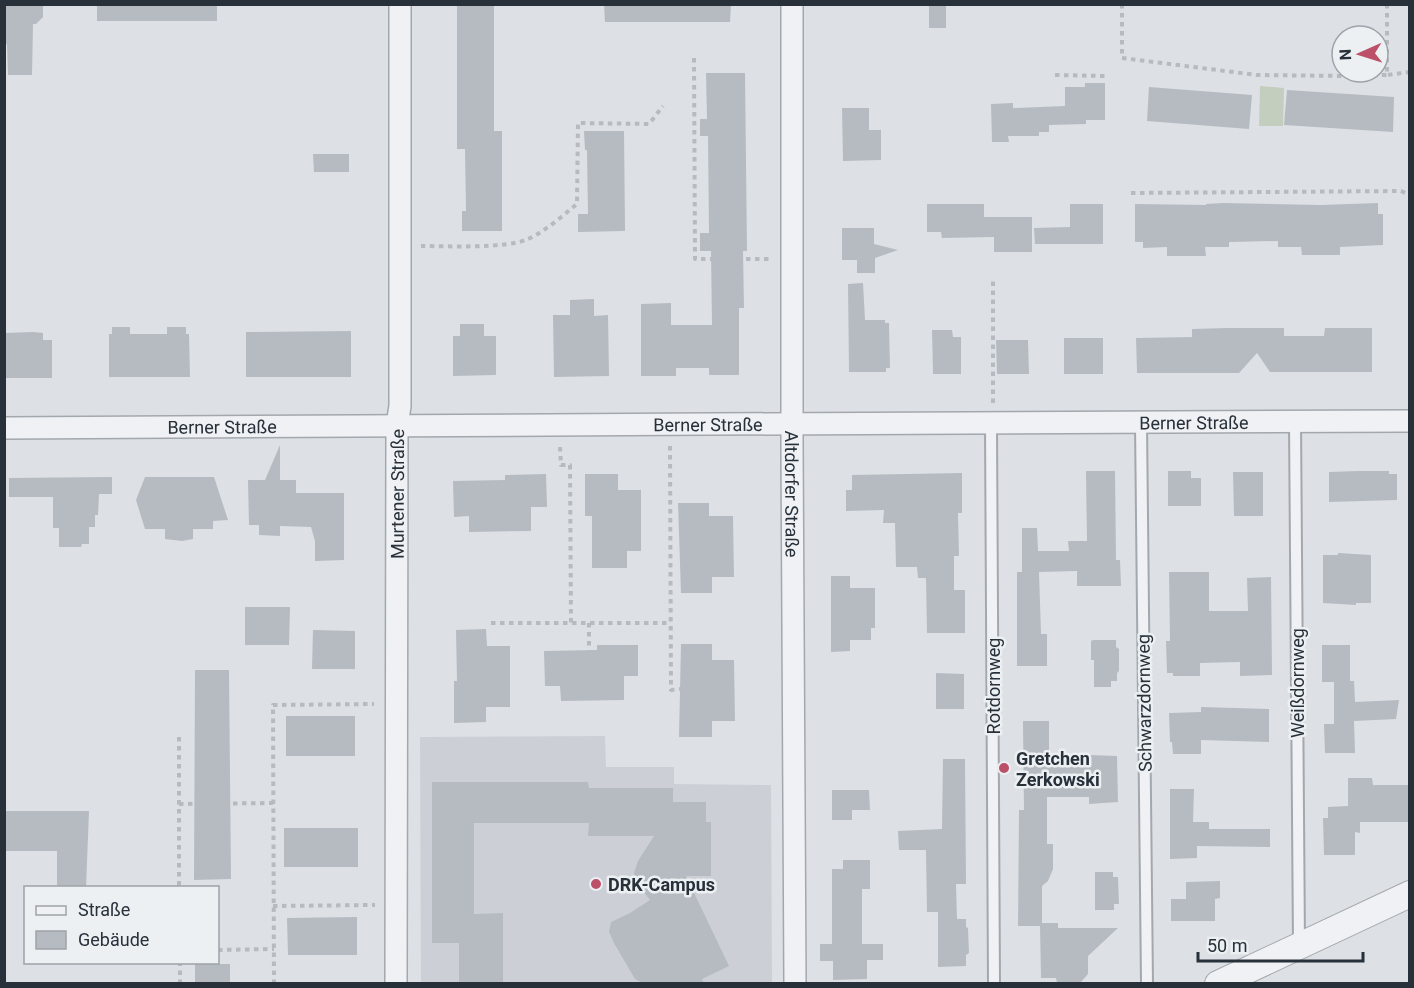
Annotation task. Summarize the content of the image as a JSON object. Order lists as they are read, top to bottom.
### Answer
{
  "streets": {
    "street": ["Berner Straße", "Murtener Straße", "Altdorfer Straße"],
    "lane": ["Weißdornweg", "Rotdornweg", "Schwarzdornweg"]
  },
  "crossings": [
    ["Berner Straße", "Murtener Straße"],
    ["Berner Straße", "Altdorfer Straße"],
    ["Berner Straße", "Weißdornweg"],
    ["Berner Straße", "Rotdornweg"],
    ["Berner Straße", "Schwarzdornweg"]
  ],
  "places": ["Gretchen Zerkowski", "DRK-Campus"],
  "legend": ["Straße", "Gebäude"],
  "scale_bar": "50 m",
  "north": "left"
}
